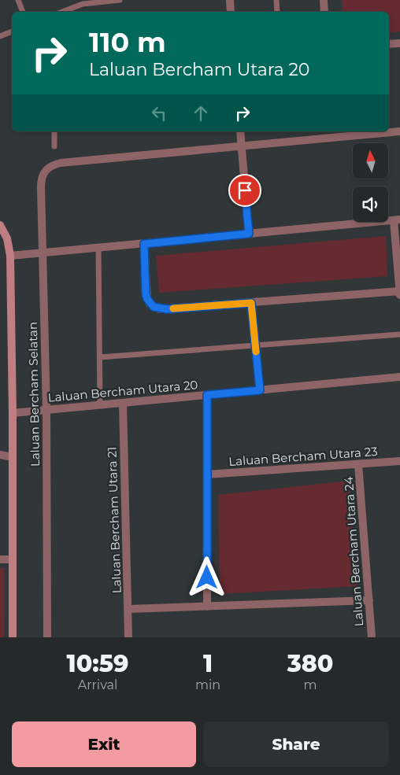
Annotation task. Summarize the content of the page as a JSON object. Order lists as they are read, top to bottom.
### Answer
{
  "streets": {
    "street": [
      "Laluan Bercham Utara 20",
      "Laluan Bercham Selatan",
      "Laluan Bercham Utara 23",
      "Laluan Bercham Utara 21",
      "Laluan Bercham Utara 24"
    ]
  },
  "crossings": [
    ["Laluan Bercham Utara 20", "Laluan Bercham Selatan"],
    ["Laluan Bercham Utara 20", "Laluan Bercham Utara 21"],
    ["Laluan Bercham Utara 23", "Laluan Bercham Utara 24"]
  ],
  "north": "top",
  "page": {
    "turn": ["110 m", "Laluan Bercham Utara 20"],
    "eta": [
      "10:59",
      "Arrival",
      "1",
      "min",
      "380",
      "m"
    ],
    "buttons": ["Exit", "Share"]
  }
}
